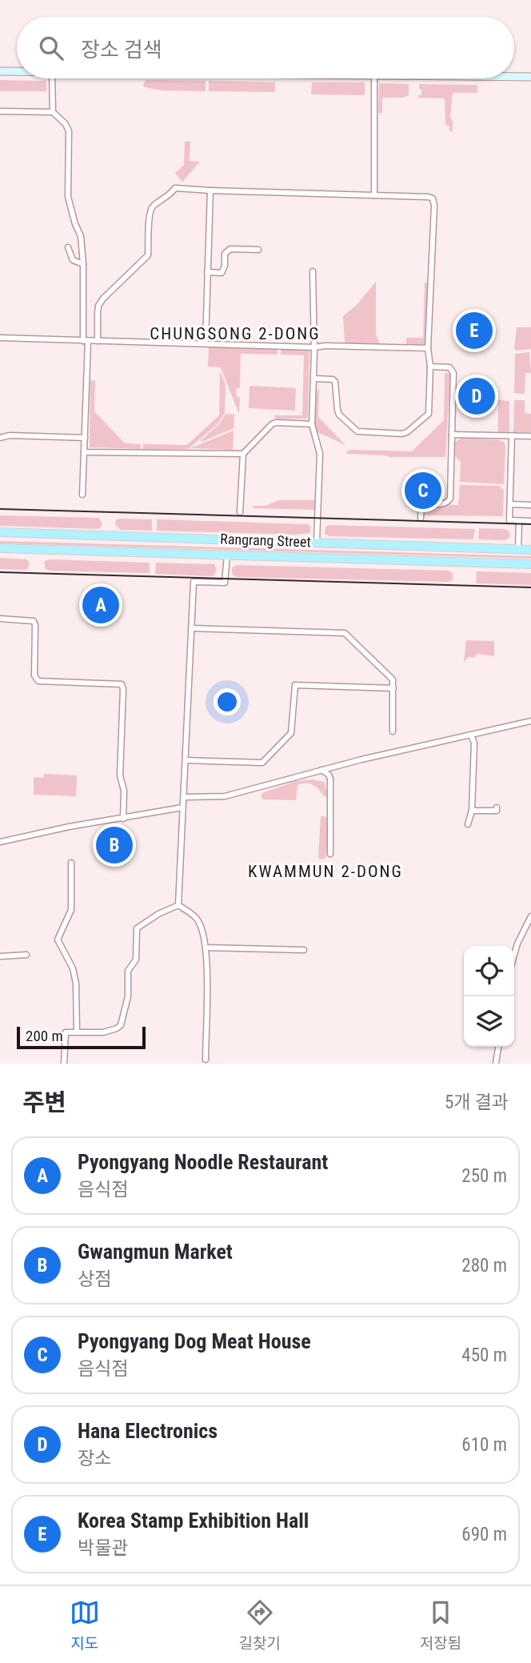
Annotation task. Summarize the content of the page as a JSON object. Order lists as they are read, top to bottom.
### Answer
{
  "streets": {
    "main road": ["Rangrang Street"]
  },
  "districts": ["CHUNGSONG 2-DONG", "KWAMMUN 2-DONG"],
  "scale_bar": "200 m",
  "page": {
    "search": "장소 검색",
    "pins": [
      "E",
      "D",
      "C",
      "A",
      "B"
    ],
    "scale": "200 m",
    "heading": ["주변", "5개 결과"],
    "list": [
      {
        "mark": "A",
        "name": "Pyongyang Noodle Restaurant",
        "note": "음식점",
        "value": "250 m"
      },
      {
        "mark": "B",
        "name": "Gwangmun Market",
        "note": "상점",
        "value": "280 m"
      },
      {
        "mark": "C",
        "name": "Pyongyang Dog Meat House",
        "note": "음식점",
        "value": "450 m"
      },
      {
        "mark": "D",
        "name": "Hana Electronics",
        "note": "장소",
        "value": "610 m"
      },
      {
        "mark": "E",
        "name": "Korea Stamp Exhibition Hall",
        "note": "박물관",
        "value": "690 m"
      }
    ],
    "nav": ["지도", "길찾기", "저장됨"]
  }
}
